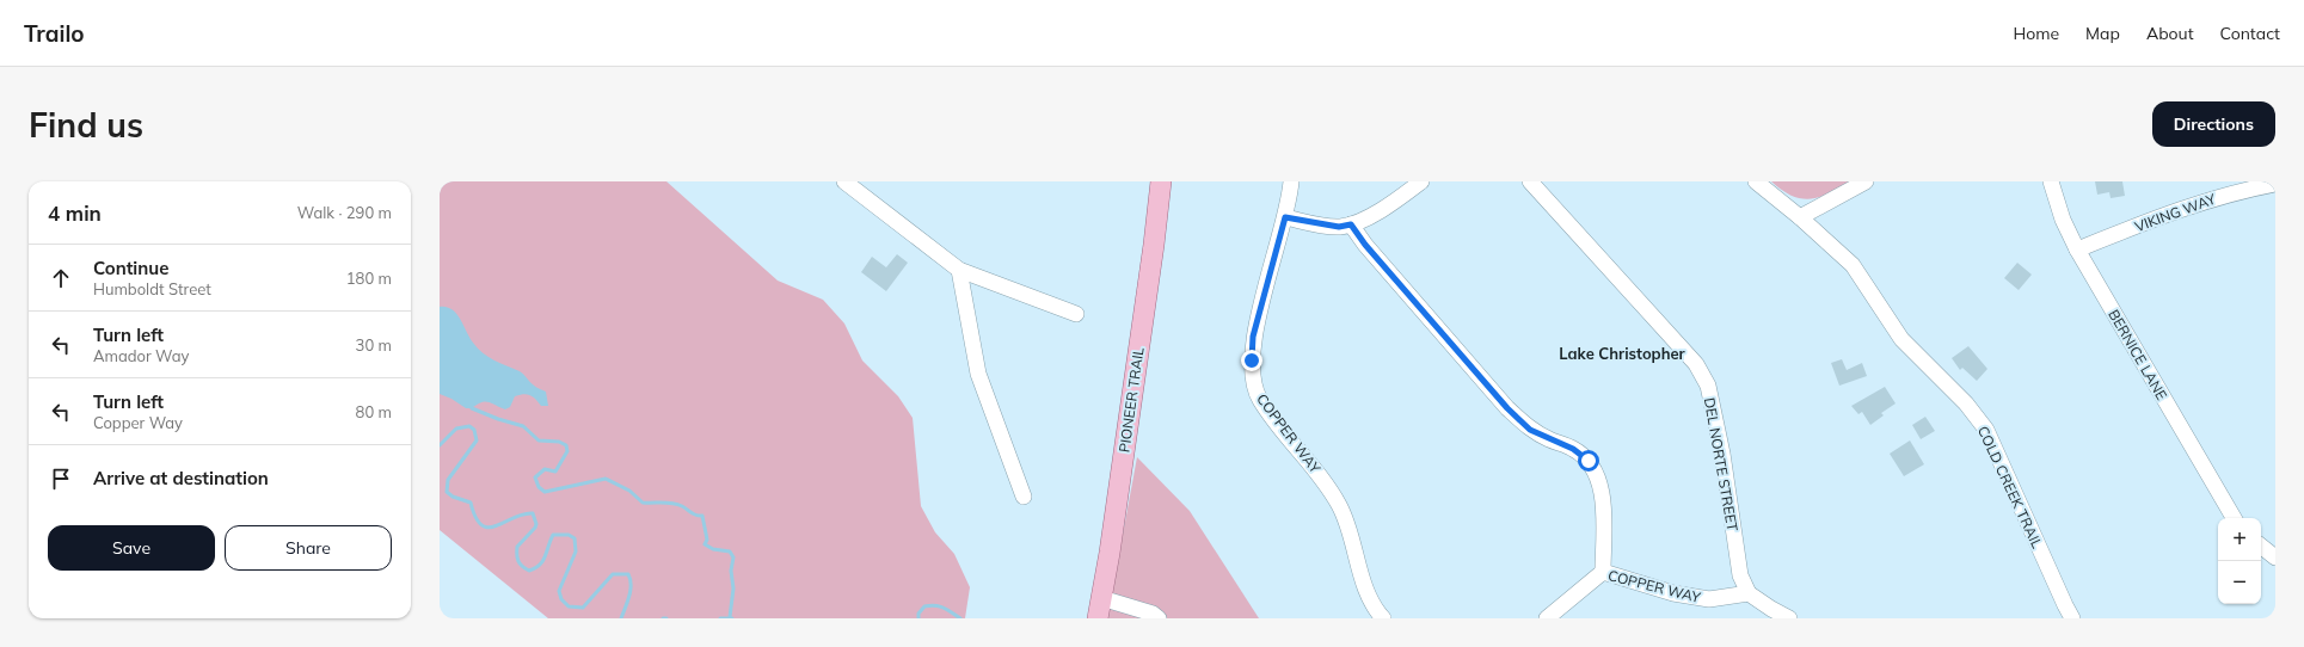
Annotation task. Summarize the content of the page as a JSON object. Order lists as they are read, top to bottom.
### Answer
{
  "streets": {
    "main road": ["PIONEER TRAIL"],
    "street": [
      "VIKING WAY",
      "BERNICE LANE",
      "COPPER WAY",
      "DEL NORTE STREET",
      "COLD CREEK TRAIL"
    ]
  },
  "crossings": [
    ["VIKING WAY", "BERNICE LANE"],
    ["COPPER WAY", "DEL NORTE STREET"]
  ],
  "districts": ["Lake Christopher"],
  "page": {
    "header": "Trailo",
    "nav": [
      "Home",
      "Map",
      "About",
      "Contact"
    ],
    "buttons": [
      "Directions",
      ["Save", "Share"]
    ],
    "title": "Find us",
    "heading": ["4 min", "Walk · 290 m"],
    "list": [
      ["Continue", "Humboldt Street", "180 m"],
      ["Turn left", "Amador Way", "30 m"],
      ["Turn left", "Copper Way", "80 m"],
      "Arrive at destination"
    ],
    "map_buttons": ["+", "−"]
  }
}
